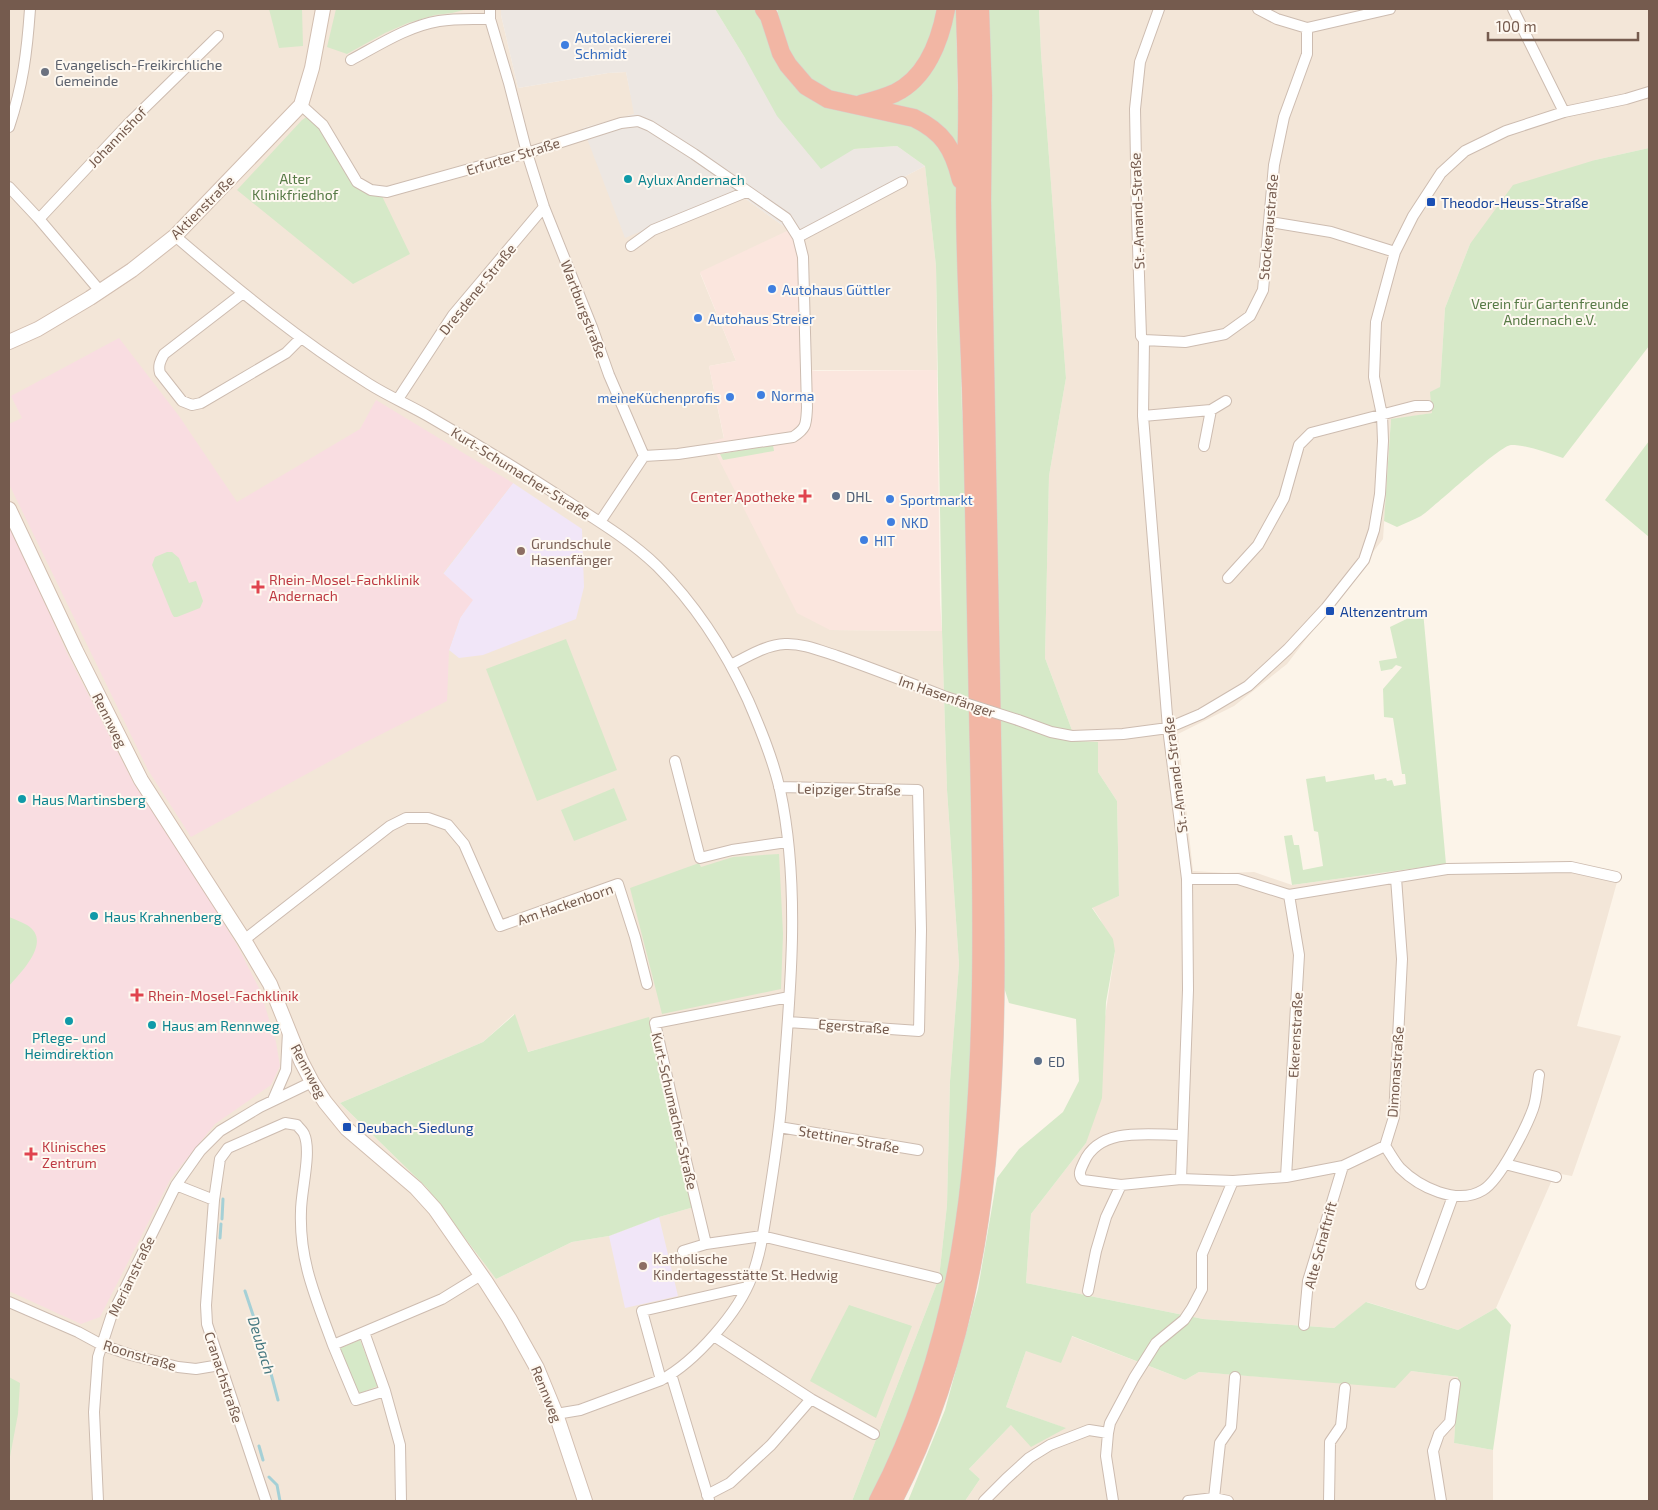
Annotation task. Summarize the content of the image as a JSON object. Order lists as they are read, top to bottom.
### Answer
{
  "streets": {
    "street": [
      "Johannishof",
      "Erfurter Straße",
      "Aktienstraße",
      "St.-Amand-Straße",
      "Stockeraustraße",
      "Dresdener Straße",
      "Wartburgstraße",
      "Kurt-Schumacher-Straße",
      "Im Hasenfänger",
      "Rennweg",
      "Leipziger Straße",
      "Am Hackenborn",
      "Egerstraße",
      "Ekerenstraße",
      "Dimonastraße",
      "Stettiner Straße",
      "Alte Schaftrift",
      "Merianstraße",
      "Roonstraße",
      "Cranachstraße"
    ]
  },
  "crossings": [
    ["Erfurter Straße", "Aktienstraße"],
    ["Erfurter Straße", "Wartburgstraße"],
    ["Aktienstraße", "Kurt-Schumacher-Straße"],
    ["St.-Amand-Straße", "Stockeraustraße"],
    ["St.-Amand-Straße", "Im Hasenfänger"],
    ["Dresdener Straße", "Wartburgstraße"],
    ["Dresdener Straße", "Kurt-Schumacher-Straße"],
    ["Kurt-Schumacher-Straße", "Im Hasenfänger"],
    ["Kurt-Schumacher-Straße", "Rennweg"],
    ["Kurt-Schumacher-Straße", "Leipziger Straße"],
    ["Kurt-Schumacher-Straße", "Egerstraße"],
    ["Kurt-Schumacher-Straße", "Stettiner Straße"],
    ["Rennweg", "Am Hackenborn"],
    ["Rennweg", "Merianstraße"],
    ["Leipziger Straße", "Egerstraße"],
    ["Merianstraße", "Roonstraße"],
    ["Roonstraße", "Cranachstraße"]
  ],
  "water": ["Deubach"],
  "parks": ["Alter Klinikfriedhof", "Verein für Gartenfreunde Andernach e.V."],
  "places": {
    "other": [
      "Autolackiererei Schmidt",
      "Evangelisch-Freikirchliche Gemeinde",
      "Aylux Andernach",
      "Autohaus Güttler",
      "Autohaus Streier",
      "Norma",
      "meineKüchenprofis",
      "DHL",
      "Sportmarkt",
      "NKD",
      "HIT",
      "Grundschule Hasenfänger",
      "Haus Martinsberg",
      "Haus Krahnenberg",
      "Pflege- und Heimdirektion",
      "Haus am Rennweg",
      "ED",
      "Katholische Kindertagesstätte St. Hedwig"
    ],
    "transit": ["Theodor-Heuss-Straße", "Altenzentrum", "Deubach-Siedlung"],
    "health": [
      "Center Apotheke",
      "Rhein-Mosel-Fachklinik Andernach",
      "Rhein-Mosel-Fachklinik",
      "Klinisches Zentrum"
    ]
  },
  "scale_bar": "100 m"
}
